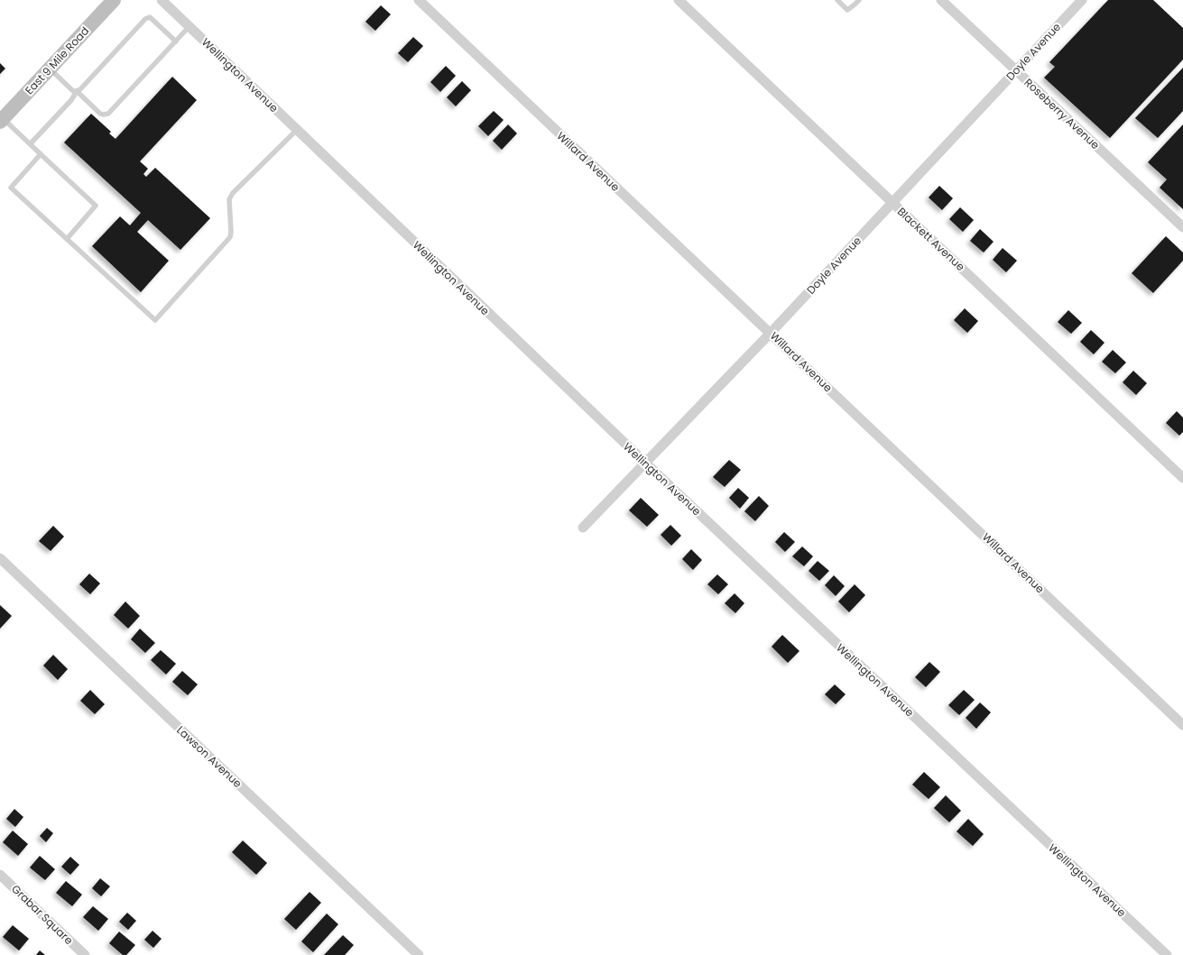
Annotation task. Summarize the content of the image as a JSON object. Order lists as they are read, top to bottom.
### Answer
{
  "streets": {
    "main road": ["East 9 Mile Road"],
    "street": [
      "Doyle Avenue",
      "Wellington Avenue",
      "Roseberry Avenue",
      "Willard Avenue",
      "Blackett Avenue",
      "Lawson Avenue",
      "Grabar Square"
    ]
  },
  "crossings": [
    ["Doyle Avenue", "Wellington Avenue"],
    ["Doyle Avenue", "Roseberry Avenue"],
    ["Doyle Avenue", "Willard Avenue"],
    ["Doyle Avenue", "Blackett Avenue"]
  ]
}
